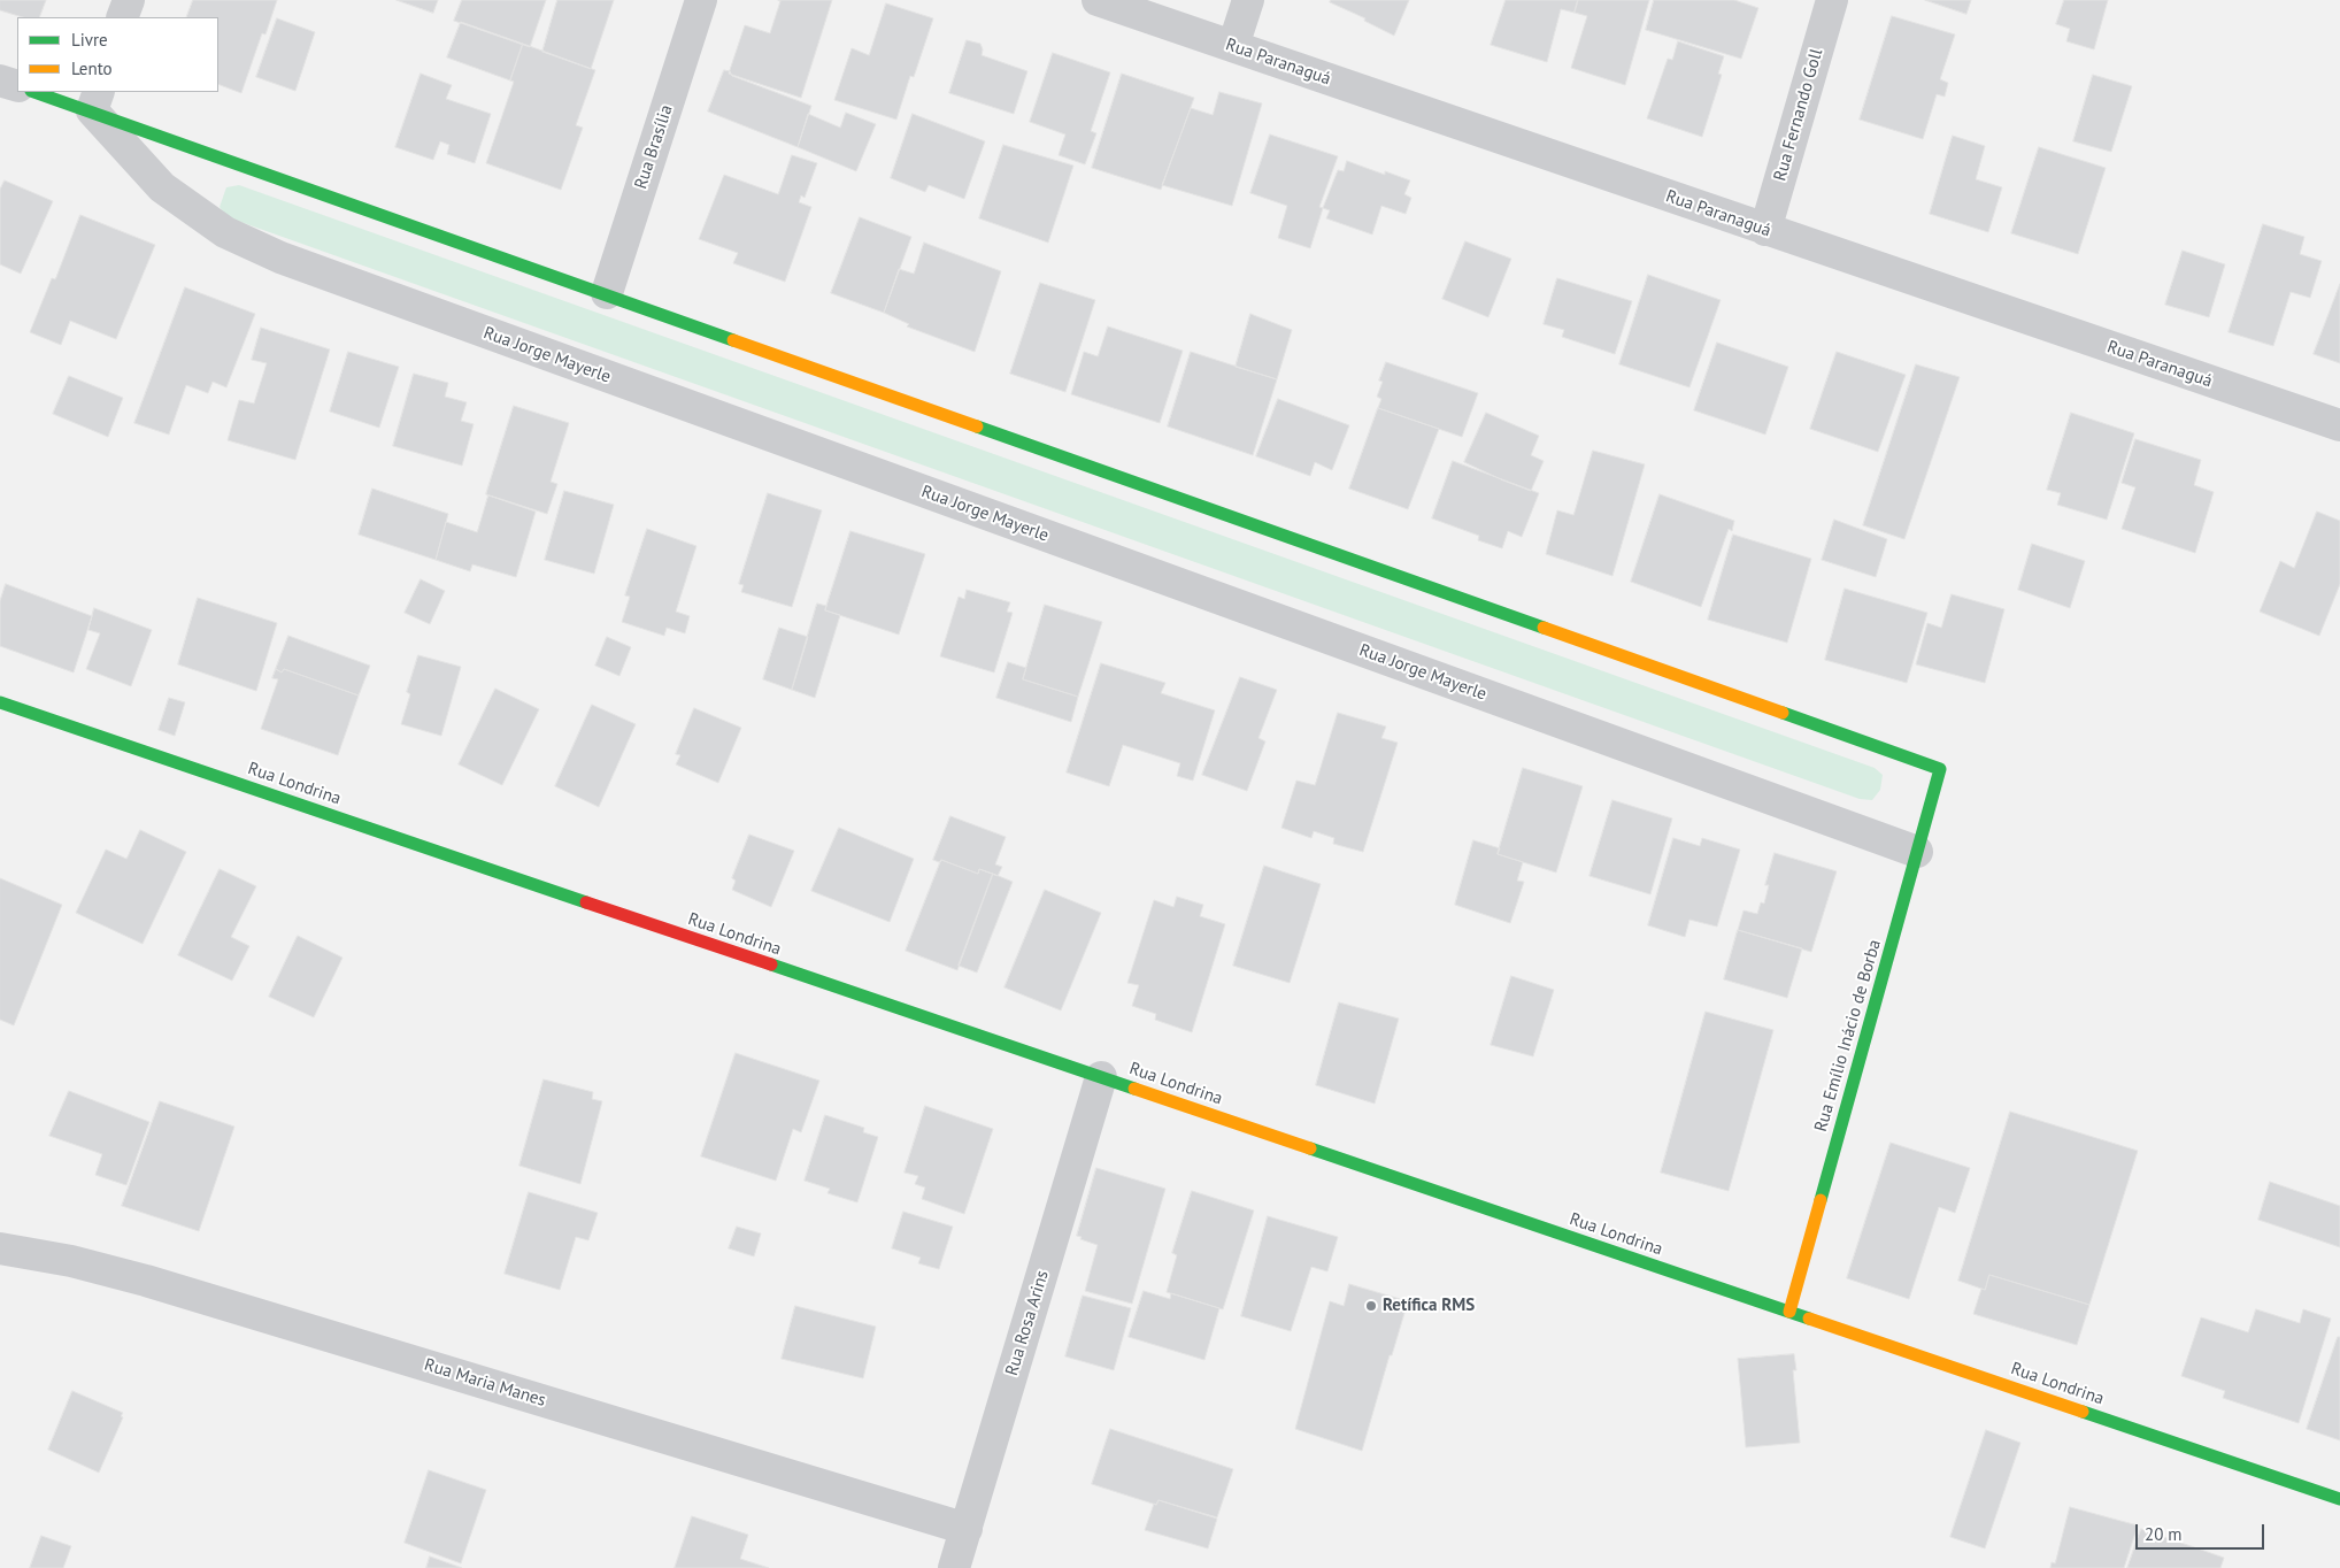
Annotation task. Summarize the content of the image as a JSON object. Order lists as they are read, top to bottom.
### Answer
{
  "streets": {
    "street": [
      "Rua Paranaguá",
      "Rua Fernando Goll",
      "Rua Brasília",
      "Rua Jorge Mayerle",
      "Rua Londrina",
      "Rua Emílio Inácio de Borba",
      "Rua Rosa Arins",
      "Rua Maria Manes"
    ]
  },
  "crossings": [
    ["Rua Paranaguá", "Rua Fernando Goll"],
    ["Rua Brasília", "Rua Jorge Mayerle"],
    ["Rua Jorge Mayerle", "Rua Emílio Inácio de Borba"],
    ["Rua Londrina", "Rua Emílio Inácio de Borba"],
    ["Rua Londrina", "Rua Rosa Arins"],
    ["Rua Rosa Arins", "Rua Maria Manes"]
  ],
  "places": ["Retífica RMS"],
  "legend": ["Livre", "Lento"],
  "scale_bar": "20 m"
}
